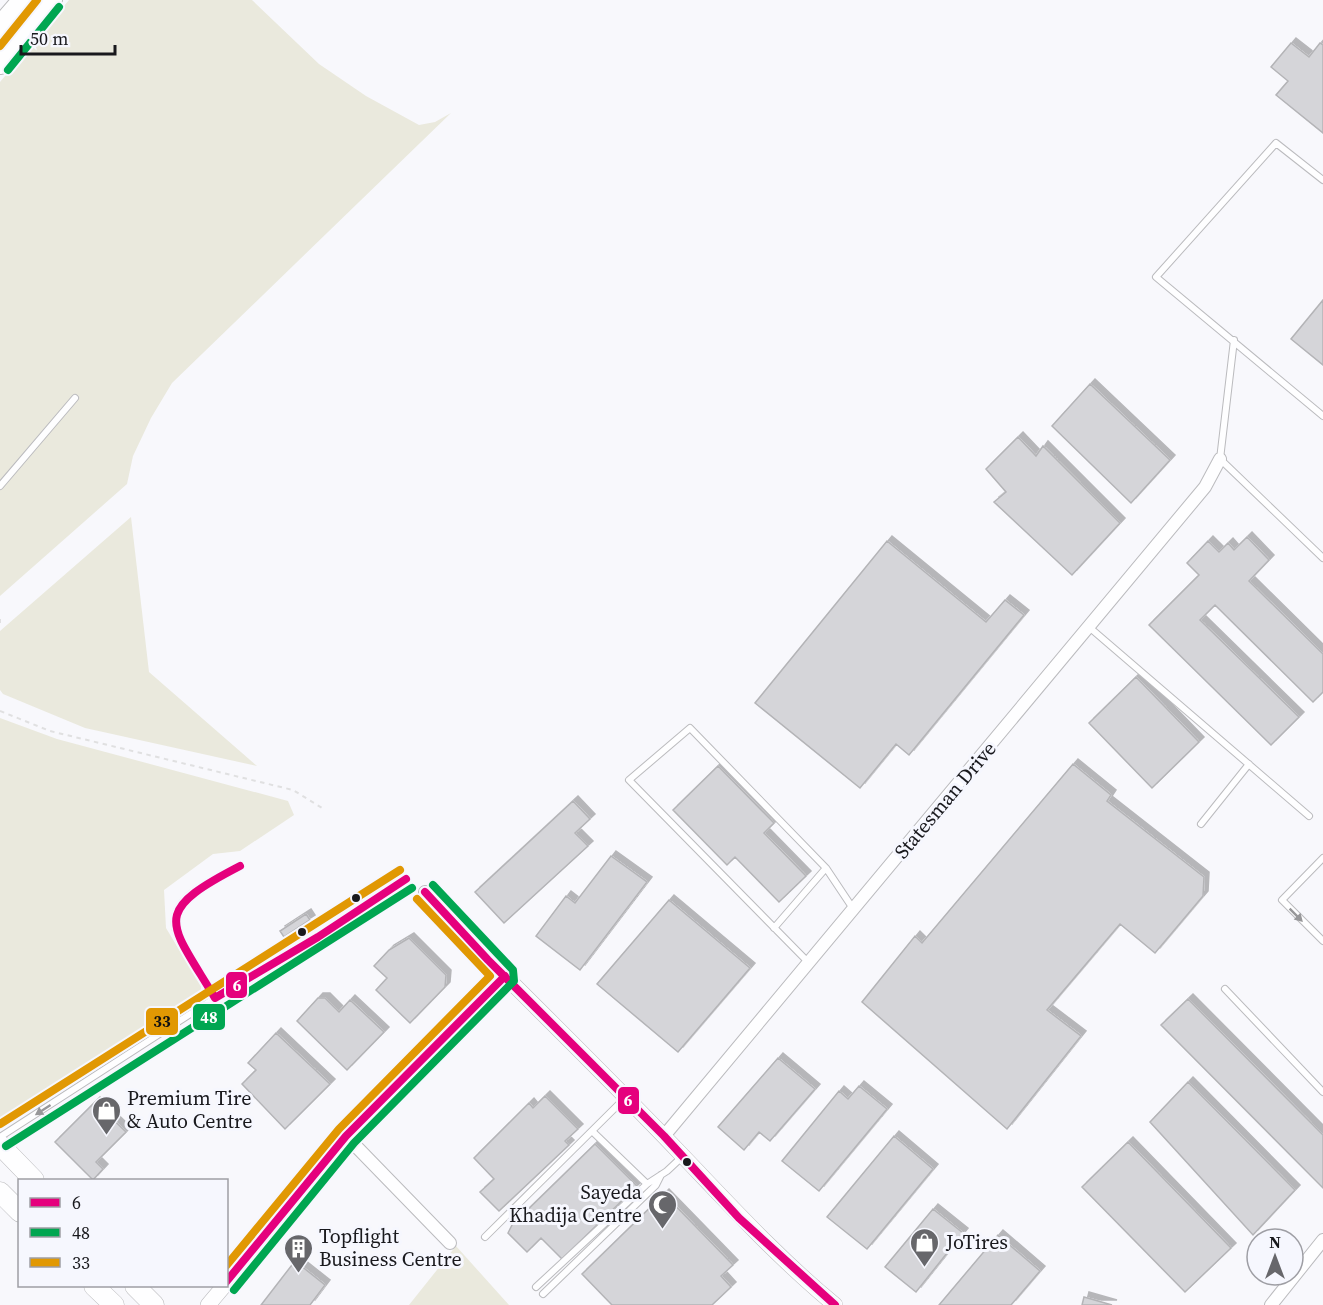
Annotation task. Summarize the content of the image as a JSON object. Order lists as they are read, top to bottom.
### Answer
{
  "streets": {
    "street": ["Statesman Drive"]
  },
  "places": {
    "shop": ["Premium Tire & Auto Centre", "JoTires"],
    "mosque": ["Sayeda Khadija Centre"],
    "building": ["Topflight Business Centre"]
  },
  "lines": ["transit line 33", "transit line 48", "transit line 6"],
  "legend": ["6", "48", "33"],
  "scale_bar": "50 m",
  "north": "top"
}
